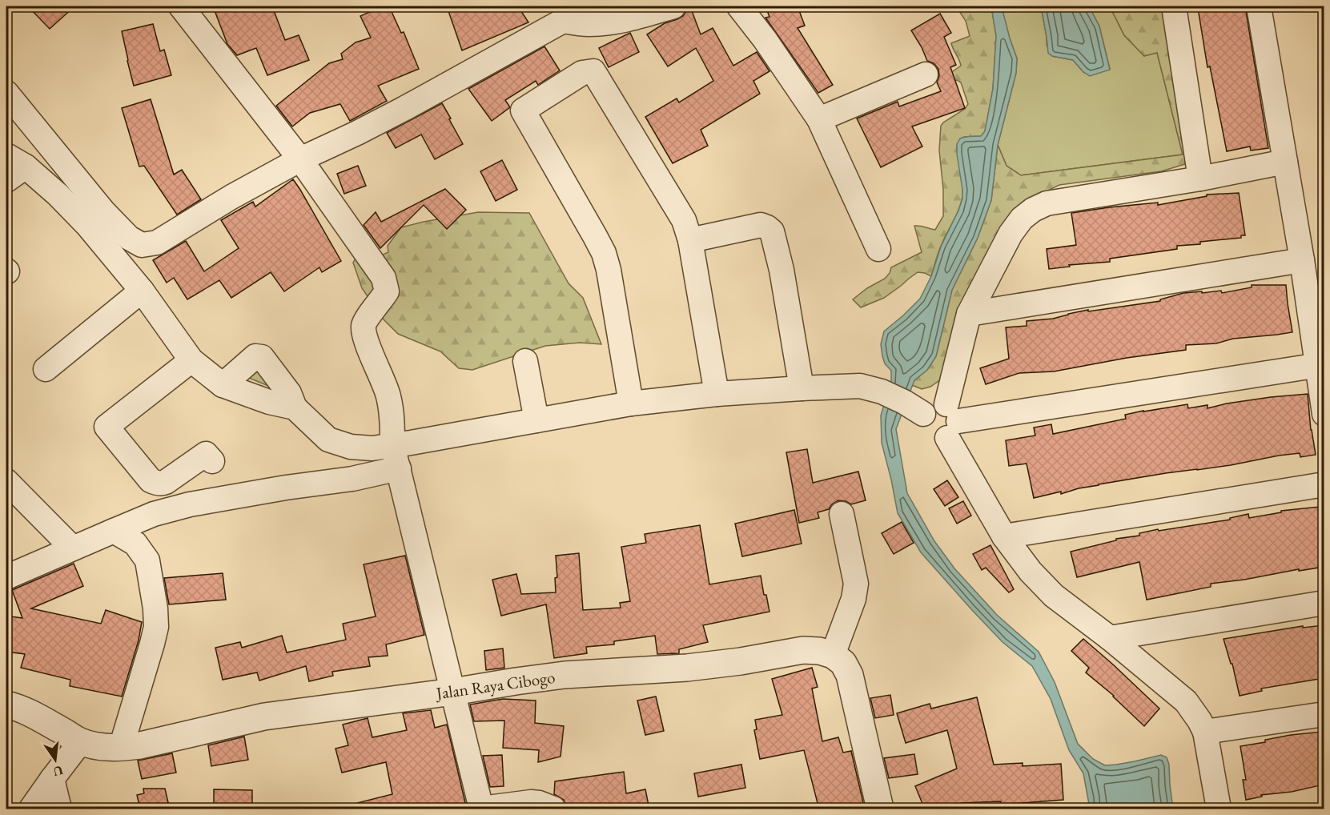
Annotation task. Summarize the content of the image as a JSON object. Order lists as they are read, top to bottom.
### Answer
{
  "streets": {
    "street": ["Jalan Raya Cibogo"]
  },
  "north": "bottom"
}
